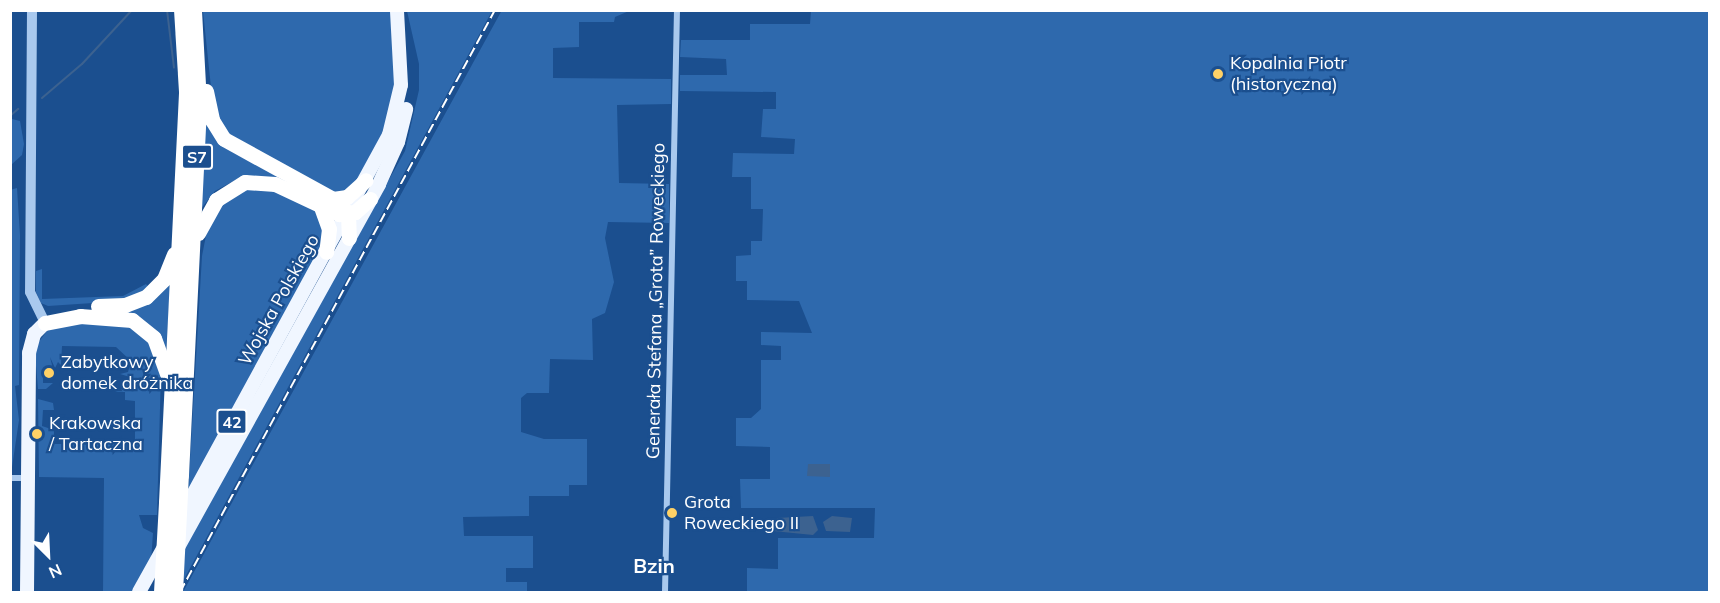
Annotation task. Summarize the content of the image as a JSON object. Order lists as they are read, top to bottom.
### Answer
{
  "streets": {
    "highway": ["S7"],
    "main road": ["Wojska Polskiego", "42"],
    "street": ["Generała Stefana „Grota” Roweckiego"]
  },
  "districts": ["Bzin"],
  "places": [
    "Kopalnia Piotr (historyczna)",
    "Zabytkowy domek dróżnika",
    "Krakowska / Tartaczna",
    "Grota Roweckiego II"
  ],
  "north": "bottom right"
}
